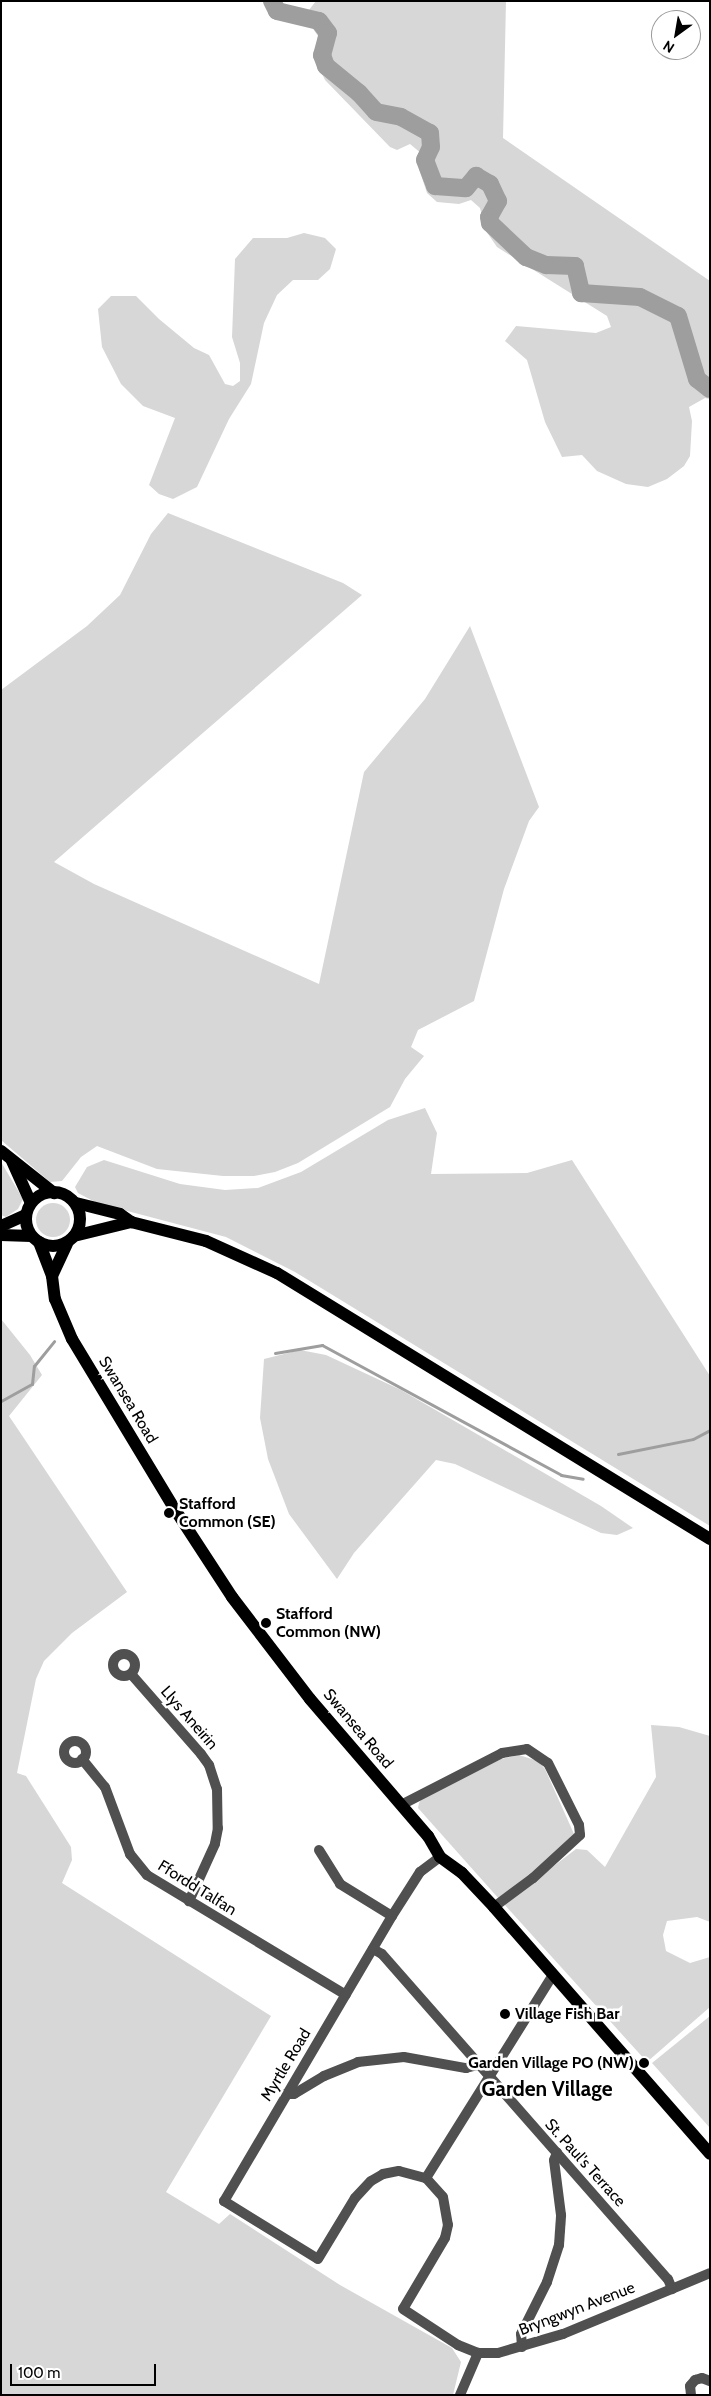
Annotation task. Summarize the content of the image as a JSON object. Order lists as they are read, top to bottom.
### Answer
{
  "streets": {
    "main road": ["Swansea Road"],
    "street": [
      "Llys Aneirin",
      "Ffordd Talfan",
      "Myrtle Road",
      "St. Paul's Terrace",
      "Bryngwyn Avenue"
    ]
  },
  "crossings": [
    ["Swansea Road", "Myrtle Road"],
    ["Llys Aneirin", "Ffordd Talfan"],
    ["Ffordd Talfan", "Myrtle Road"],
    ["Myrtle Road", "St. Paul's Terrace"],
    ["St. Paul's Terrace", "Bryngwyn Avenue"]
  ],
  "districts": ["Garden Village"],
  "places": [
    "Stafford Common (SE)",
    "Stafford Common (NW)",
    "Village Fish Bar",
    "Garden Village PO (NW)"
  ],
  "scale_bar": "100 m",
  "north": "bottom left"
}
